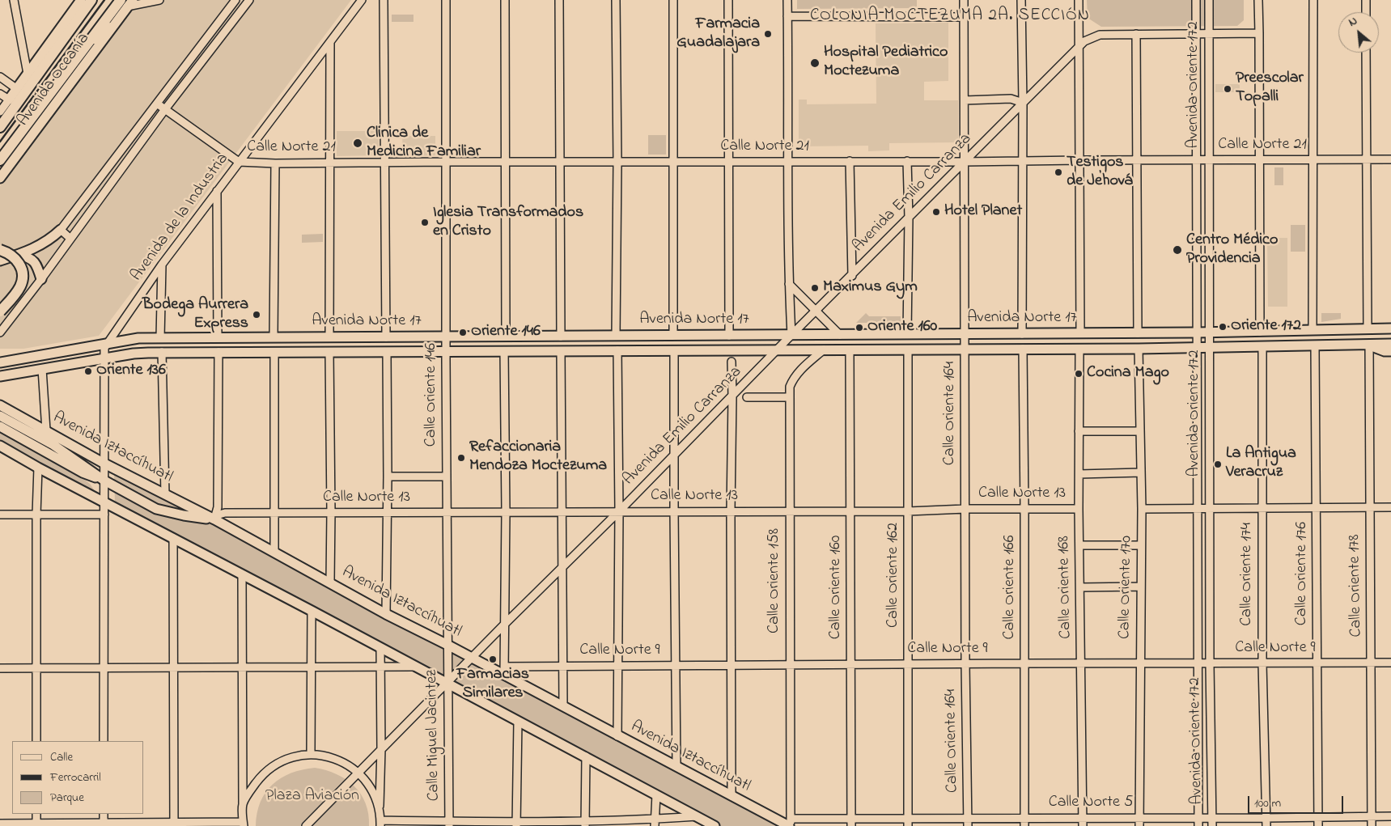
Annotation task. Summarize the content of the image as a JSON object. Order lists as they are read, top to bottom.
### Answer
{
  "streets": {
    "highway": ["Avenida Oceanía"],
    "main road": ["Avenida Norte 17", "Avenida Iztaccíhuatl"],
    "street": [
      "Avenida Oriente 172",
      "Calle Norte 21",
      "Avenida Emilio Carranza",
      "Avenida de la Industria",
      "Calle Oriente 146",
      "Calle Oriente 164",
      "Calle Norte 13",
      "Calle Oriente 176",
      "Calle Oriente 174",
      "Calle Oriente 162",
      "Calle Oriente 158",
      "Calle Oriente 178",
      "Calle Oriente 160",
      "Calle Oriente 166",
      "Calle Oriente 168",
      "Calle Oriente 170",
      "Calle Norte 9",
      "Calle Miguel Jacintez",
      "Calle Norte 5"
    ]
  },
  "crossings": [
    ["Avenida Oriente 172", "Calle Norte 21"],
    ["Avenida Oriente 172", "Avenida Emilio Carranza"],
    ["Avenida Oriente 172", "Avenida Norte 17"],
    ["Avenida Oriente 172", "Calle Norte 9"],
    ["Avenida Oriente 172", "Calle Norte 5"],
    ["Calle Norte 21", "Avenida Emilio Carranza"],
    ["Calle Norte 21", "Avenida de la Industria"],
    ["Calle Norte 21", "Calle Oriente 146"],
    ["Calle Norte 21", "Calle Oriente 164"],
    ["Avenida Emilio Carranza", "Avenida Norte 17"],
    ["Avenida Emilio Carranza", "Calle Oriente 164"],
    ["Avenida Emilio Carranza", "Avenida Iztaccíhuatl"],
    ["Avenida Emilio Carranza", "Calle Norte 13"],
    ["Avenida Emilio Carranza", "Calle Miguel Jacintez"],
    ["Avenida de la Industria", "Avenida Norte 17"],
    ["Avenida de la Industria", "Avenida Iztaccíhuatl"],
    ["Avenida Norte 17", "Calle Oriente 146"],
    ["Avenida Norte 17", "Calle Oriente 164"],
    ["Avenida Norte 17", "Calle Oriente 176"],
    ["Avenida Norte 17", "Calle Oriente 174"],
    ["Avenida Norte 17", "Calle Oriente 162"],
    ["Avenida Norte 17", "Calle Oriente 158"],
    ["Avenida Norte 17", "Calle Oriente 178"],
    ["Avenida Norte 17", "Calle Oriente 160"],
    ["Avenida Norte 17", "Calle Oriente 166"],
    ["Avenida Norte 17", "Calle Oriente 168"],
    ["Avenida Norte 17", "Calle Oriente 170"],
    ["Calle Oriente 146", "Avenida Iztaccíhuatl"],
    ["Calle Oriente 146", "Calle Norte 13"],
    ["Calle Oriente 146", "Calle Miguel Jacintez"],
    ["Calle Oriente 164", "Calle Norte 13"],
    ["Calle Oriente 164", "Calle Norte 9"],
    ["Calle Oriente 164", "Calle Norte 5"],
    ["Avenida Iztaccíhuatl", "Calle Norte 13"],
    ["Avenida Iztaccíhuatl", "Calle Oriente 158"],
    ["Avenida Iztaccíhuatl", "Calle Norte 9"],
    ["Avenida Iztaccíhuatl", "Calle Miguel Jacintez"],
    ["Avenida Iztaccíhuatl", "Calle Norte 5"],
    ["Calle Norte 13", "Calle Oriente 162"],
    ["Calle Norte 13", "Calle Oriente 158"],
    ["Calle Norte 13", "Calle Oriente 160"],
    ["Calle Norte 13", "Calle Oriente 166"],
    ["Calle Norte 13", "Calle Oriente 168"],
    ["Calle Oriente 176", "Calle Norte 9"],
    ["Calle Oriente 176", "Calle Norte 5"],
    ["Calle Oriente 174", "Calle Norte 9"],
    ["Calle Oriente 174", "Calle Norte 5"],
    ["Calle Oriente 162", "Calle Norte 9"],
    ["Calle Oriente 162", "Calle Norte 5"],
    ["Calle Oriente 158", "Calle Norte 9"],
    ["Calle Oriente 158", "Calle Norte 5"],
    ["Calle Oriente 178", "Calle Norte 9"],
    ["Calle Oriente 178", "Calle Norte 5"],
    ["Calle Oriente 160", "Calle Norte 9"],
    ["Calle Oriente 160", "Calle Norte 5"],
    ["Calle Oriente 166", "Calle Norte 9"],
    ["Calle Oriente 166", "Calle Norte 5"],
    ["Calle Oriente 168", "Calle Norte 9"],
    ["Calle Oriente 168", "Calle Norte 5"],
    ["Calle Oriente 170", "Calle Norte 9"],
    ["Calle Oriente 170", "Calle Norte 5"]
  ],
  "districts": ["COLONIA MOCTEZUMA 2A. SECCIÓN"],
  "parks": ["Plaza Aviación"],
  "places": [
    "Farmacia Guadalajara",
    "Hospital Pediatrico Moctezuma",
    "Preescolar Topalli",
    "Clinica de Medicina Familiar",
    "Testigos de Jehová",
    "Hotel Planet",
    "Iglesia Transformados en Cristo",
    "Centro Médico Providencia",
    "Maximus Gym",
    "Bodega Aurrera Express",
    "Oriente 172",
    "Oriente 160",
    "Oriente 146",
    "Oriente 136",
    "Cocina Mago",
    "Refaccionaria Mendoza Moctezuma",
    "La Antigua Veracruz",
    "Farmacias Similares"
  ],
  "legend": ["Calle", "Ferrocarril", "Parque"],
  "scale_bar": "100 m",
  "north": "top left"
}
